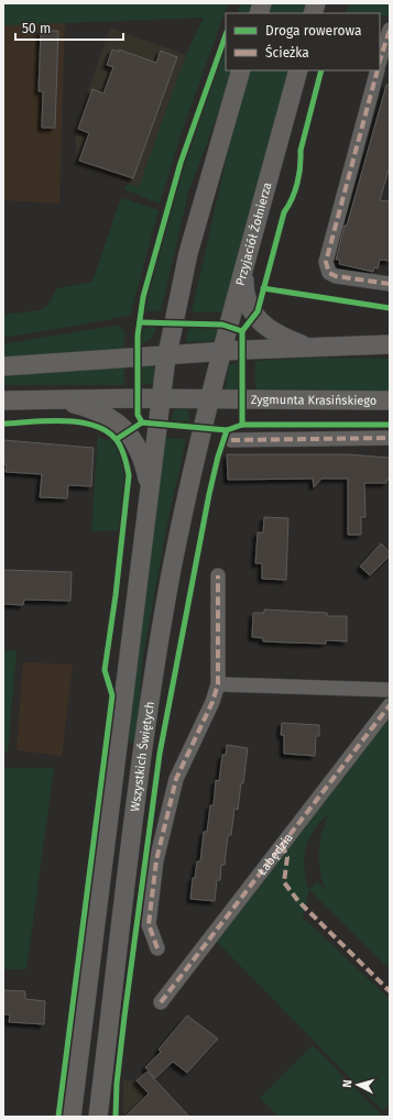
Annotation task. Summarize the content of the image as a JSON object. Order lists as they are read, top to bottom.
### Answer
{
  "streets": {
    "street": [
      "Przyjaciół Żołnierza",
      "Zygmunta Krasińskiego",
      "Wszystkich Świętych",
      "Łabędzia"
    ]
  },
  "crossings": [
    ["Przyjaciół Żołnierza", "Zygmunta Krasińskiego"],
    ["Przyjaciół Żołnierza", "Wszystkich Świętych"],
    ["Zygmunta Krasińskiego", "Wszystkich Świętych"]
  ],
  "legend": ["Droga rowerowa", "Ścieżka"],
  "scale_bar": "50 m",
  "north": "left"
}
